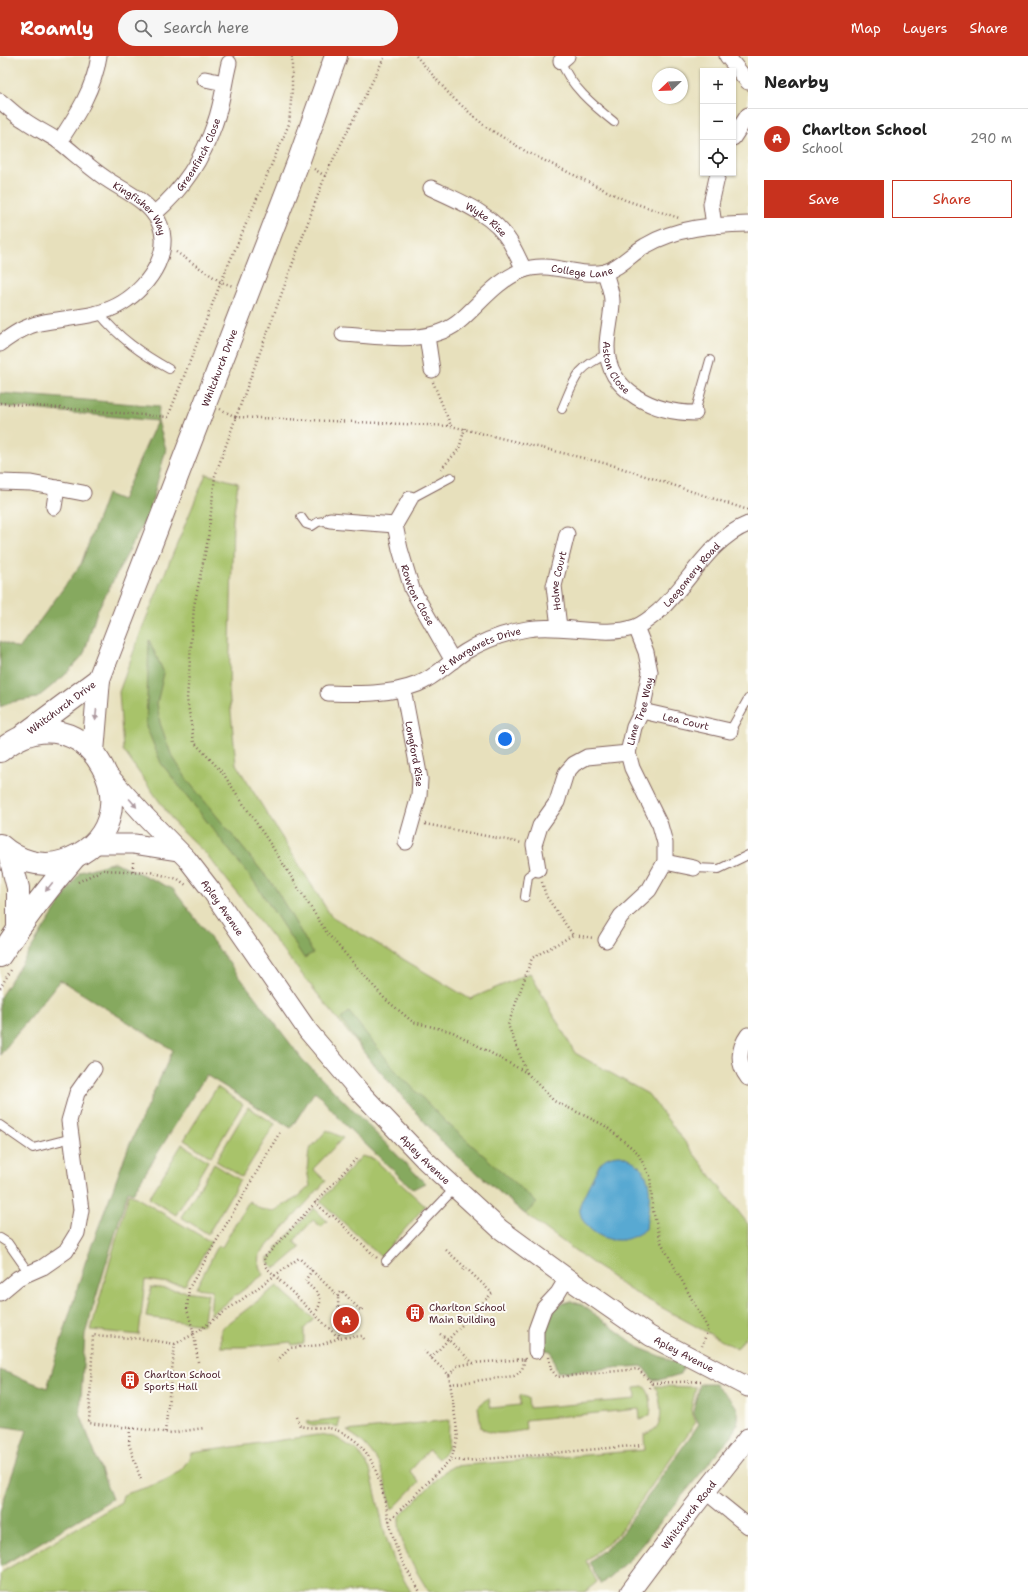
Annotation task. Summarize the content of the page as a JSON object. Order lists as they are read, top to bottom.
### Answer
{
  "streets": {
    "main road": ["Whitchurch Drive"],
    "street": [
      "Greenfinch Close",
      "Kingfisher Way",
      "Wyke Rise",
      "College Lane",
      "Aston Close",
      "Leegomery Road",
      "Holme Court",
      "Rowton Close",
      "St Margarets Drive",
      "Lime Tree Way",
      "Lea Court",
      "Longford Rise",
      "Apley Avenue",
      "Whitchurch Road"
    ]
  },
  "crossings": [
    ["Greenfinch Close", "Kingfisher Way"],
    ["Wyke Rise", "College Lane"],
    ["College Lane", "Aston Close"],
    ["Whitchurch Drive", "Apley Avenue"],
    ["Leegomery Road", "St Margarets Drive"],
    ["Leegomery Road", "Lime Tree Way"],
    ["Holme Court", "St Margarets Drive"],
    ["Rowton Close", "St Margarets Drive"],
    ["St Margarets Drive", "Lime Tree Way"],
    ["St Margarets Drive", "Longford Rise"],
    ["Lime Tree Way", "Lea Court"]
  ],
  "places": {
    "building": ["Charlton School Main Building", "Charlton School Sports Hall"]
  },
  "north": "bottom left",
  "page": {
    "header": "Roamly",
    "search": "Search here",
    "nav": ["Map", "Layers", "Share"],
    "heading": "Nearby",
    "map_buttons": ["+", "−"],
    "list": [
      {
        "mark": "A",
        "name": "Charlton School",
        "note": "School",
        "value": "290 m"
      }
    ],
    "buttons": ["Save", "Share"],
    "pins": "A"
  }
}
